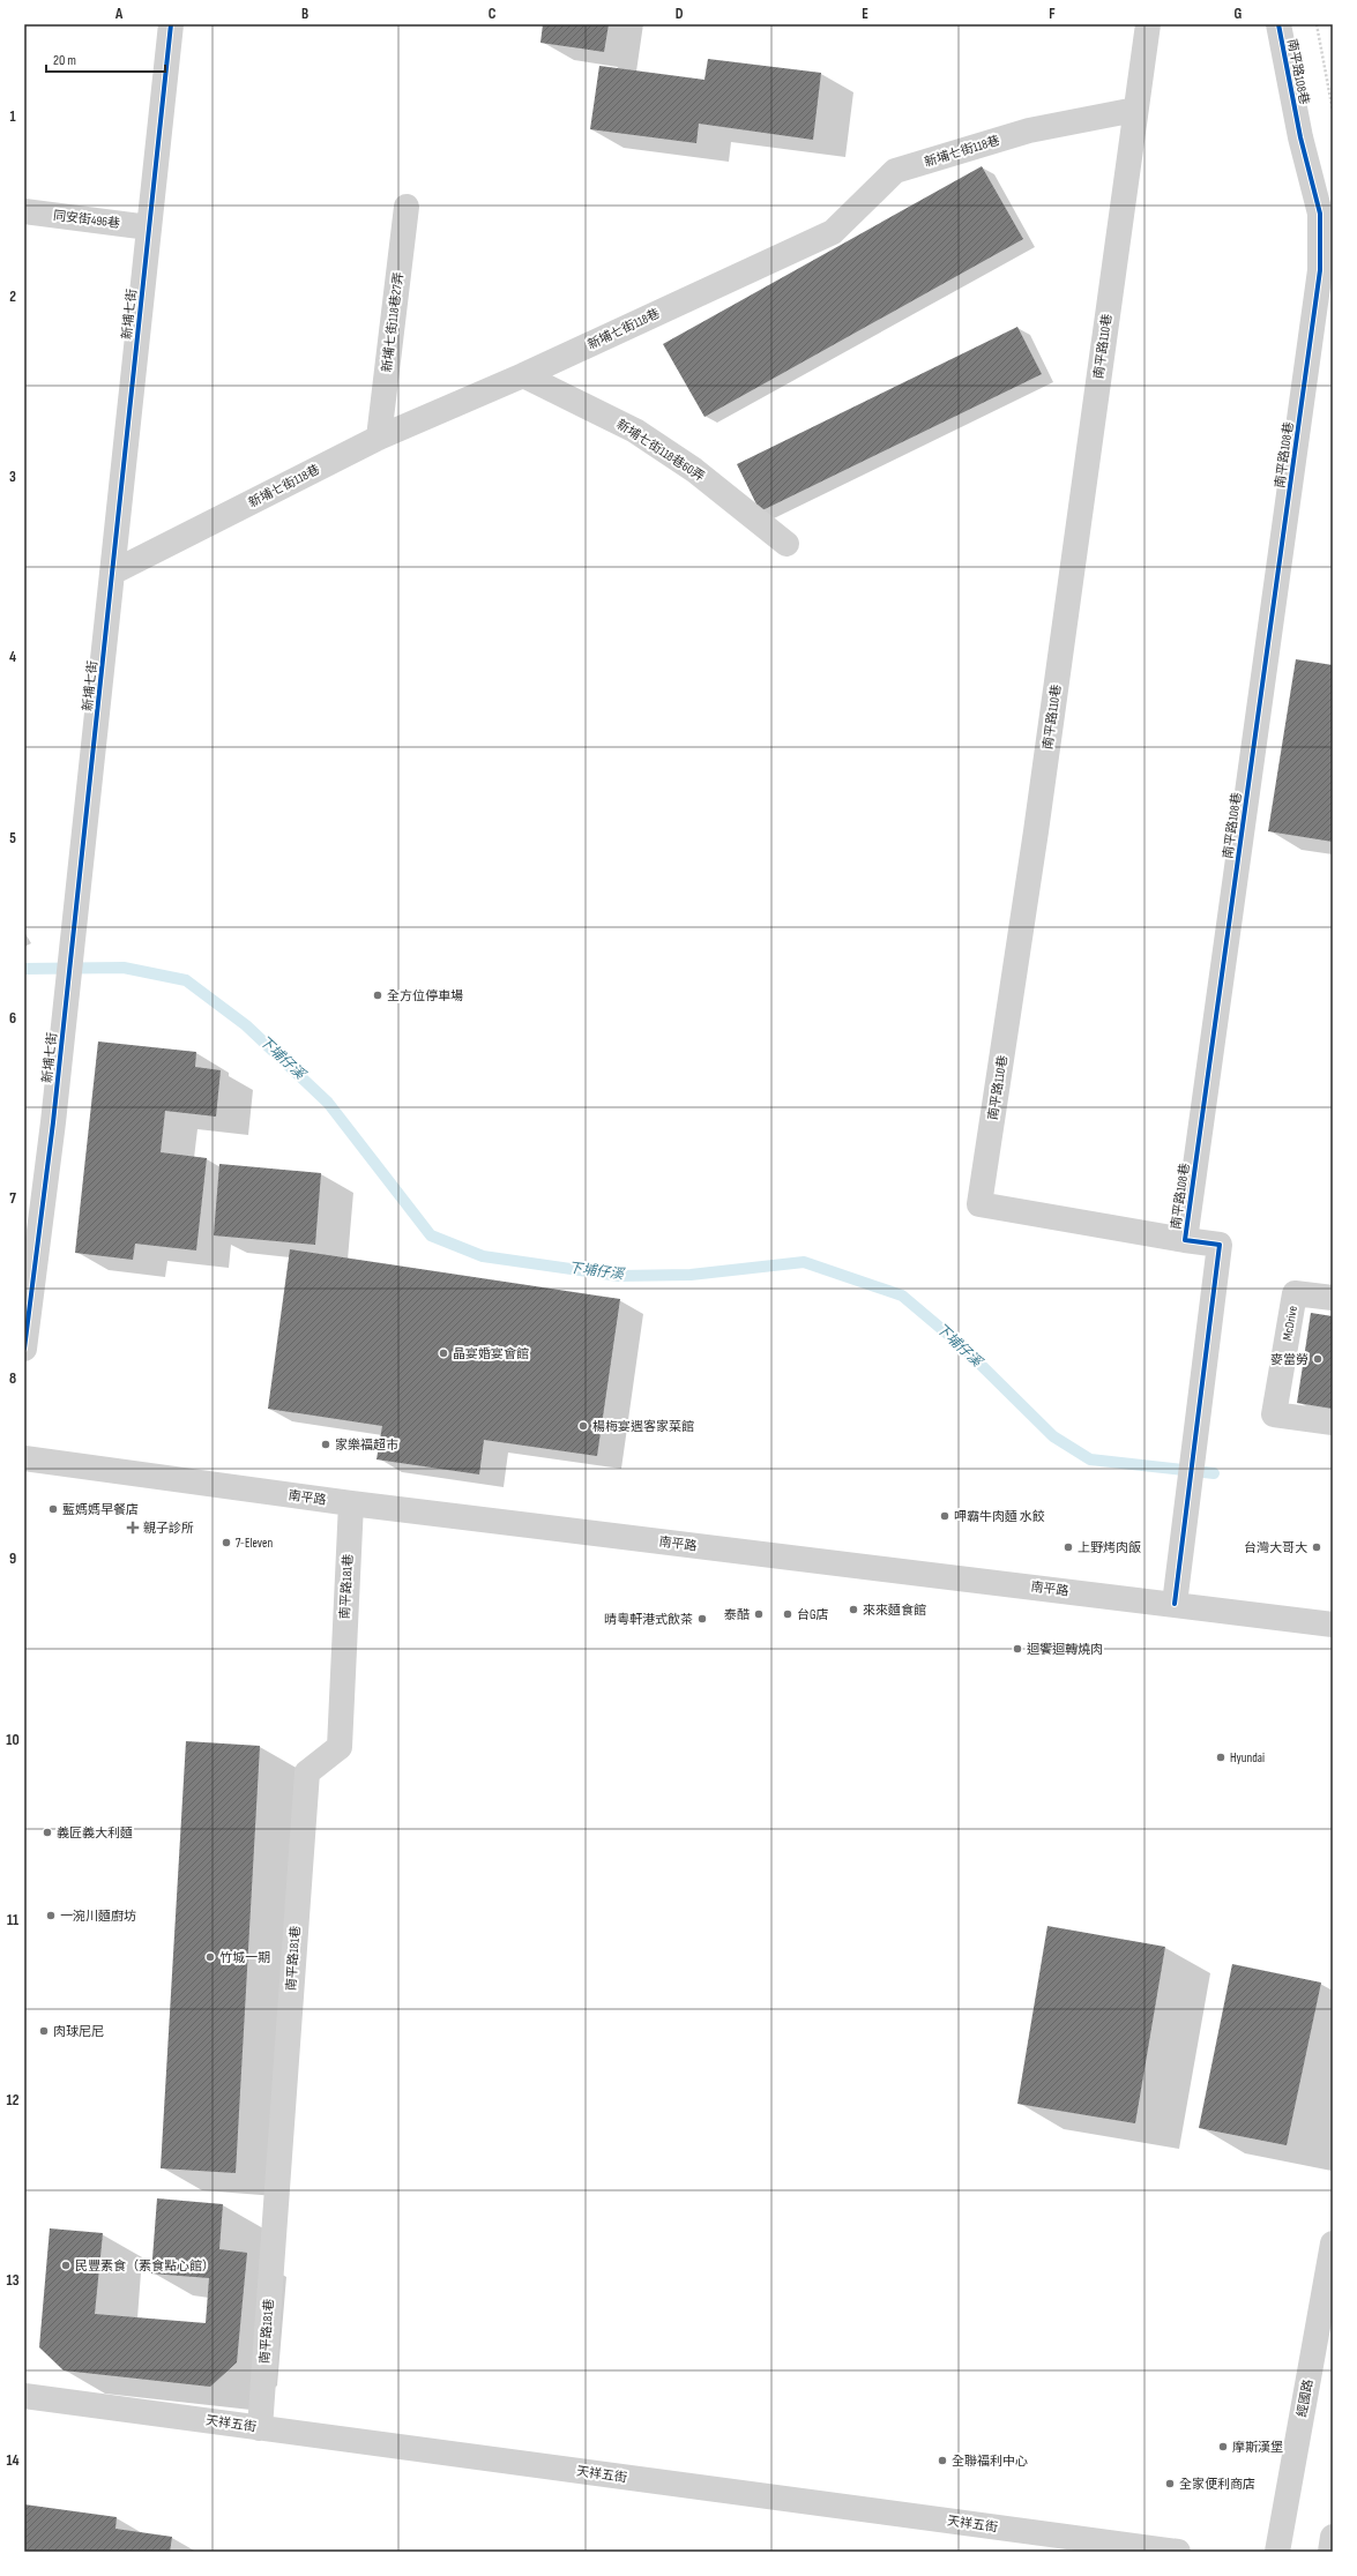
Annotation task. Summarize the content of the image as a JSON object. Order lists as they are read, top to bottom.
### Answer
{
  "streets": {
    "street": [
      "南平路108巷",
      "新埔七街118巷",
      "同安街496巷",
      "新埔七街",
      "新埔七街118巷27弄",
      "南平路110巷",
      "新埔七街118巷60弄",
      "McDrive",
      "南平路",
      "南平路181巷",
      "經國路",
      "天祥五街"
    ]
  },
  "crossings": [
    ["南平路108巷", "南平路110巷"],
    ["南平路108巷", "南平路"],
    ["新埔七街118巷", "新埔七街"],
    ["新埔七街118巷", "新埔七街118巷27弄"],
    ["新埔七街118巷", "南平路110巷"],
    ["新埔七街118巷", "新埔七街118巷60弄"],
    ["同安街496巷", "新埔七街"],
    ["南平路", "南平路181巷"],
    ["南平路181巷", "天祥五街"]
  ],
  "water": ["下埔仔溪"],
  "places": {
    "other": [
      "全方位停車場",
      "晶宴婚宴會館",
      "麥當勞",
      "楊梅宴遇客家菜館",
      "家樂福超市",
      "藍媽媽早餐店",
      "呷霸牛肉麵 水餃",
      "7-Eleven",
      "上野烤肉飯",
      "台灣大哥大",
      "來來麵食館",
      "泰酷",
      "台G店",
      "晴粵軒港式飲茶",
      "迴饗迴轉燒肉",
      "Hyundai",
      "義匠義大利麵",
      "一涴川麵廚坊",
      "竹城一期",
      "肉球尼尼",
      "民豐素食（素食點心館）",
      "摩斯漢堡",
      "全聯福利中心",
      "全家便利商店"
    ],
    "health": ["親子診所"]
  },
  "scale_bar": "20 m",
  "grid": {
    "columns": [
      "A",
      "B",
      "C",
      "D",
      "E",
      "F",
      "G"
    ],
    "rows": [
      "1",
      "2",
      "3",
      "4",
      "5",
      "6",
      "7",
      "8",
      "9",
      "10",
      "11",
      "12",
      "13",
      "14"
    ]
  }
}
